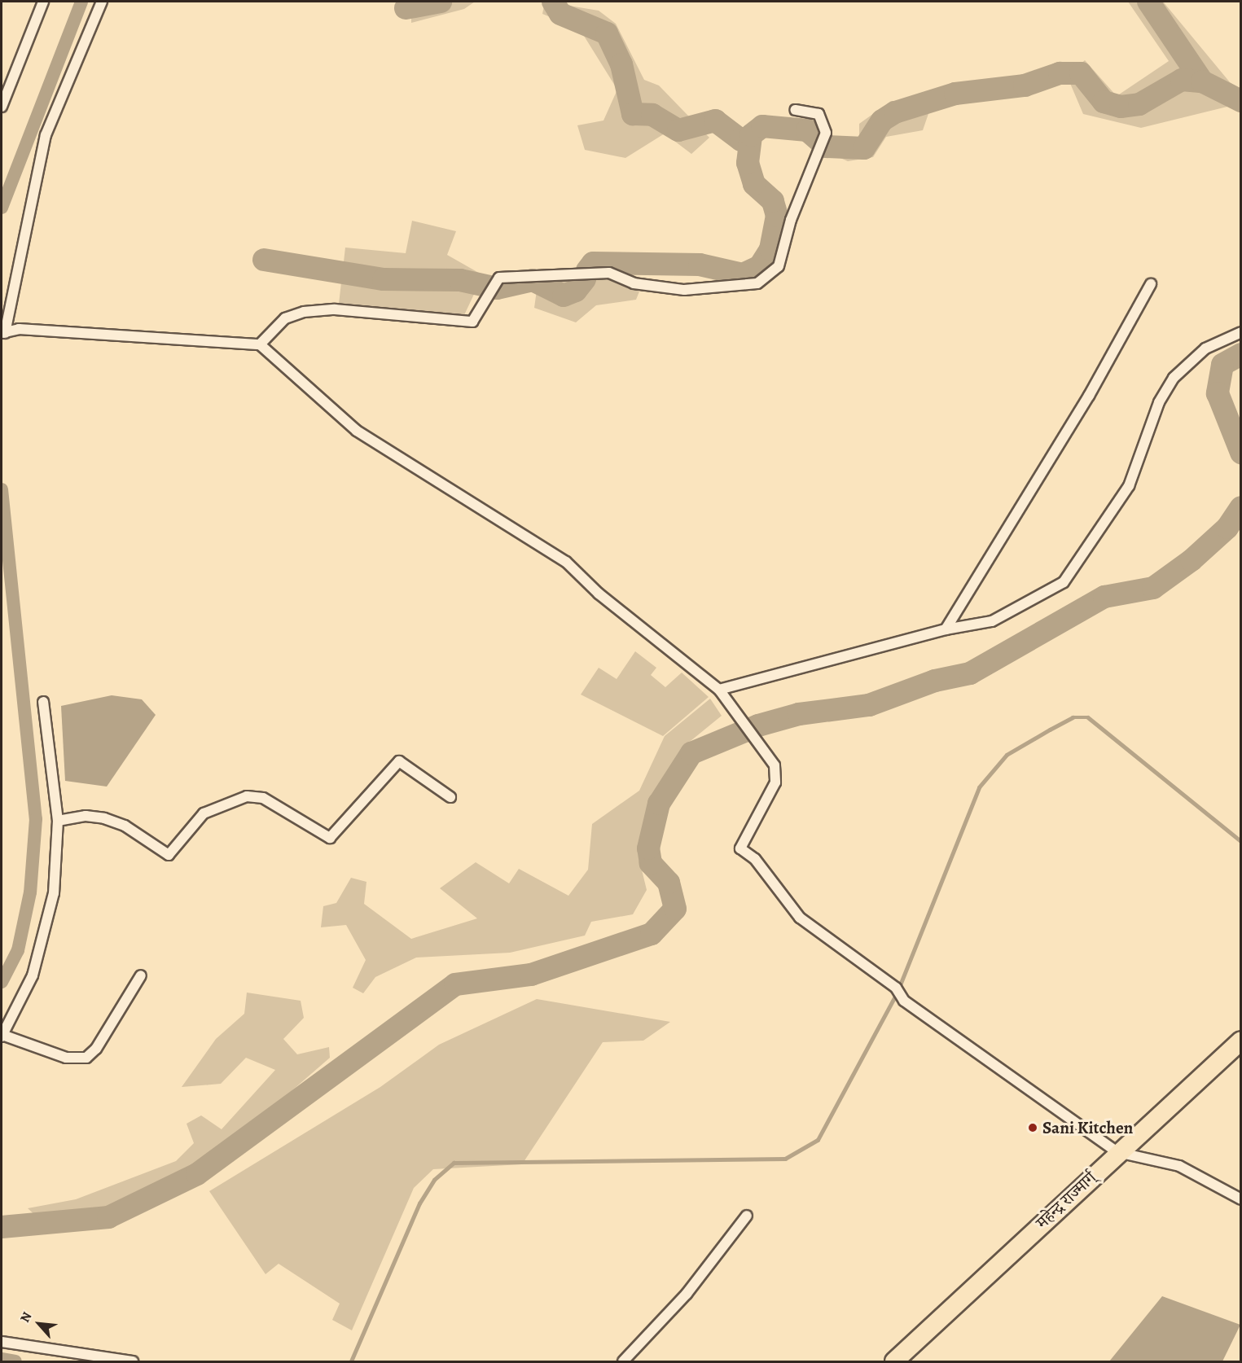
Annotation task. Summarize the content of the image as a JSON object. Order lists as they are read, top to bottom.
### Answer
{
  "streets": {
    "highway": ["महेन्द्र राज्मार्ग्"]
  },
  "places": ["Sani Kitchen"],
  "north": "top left"
}
